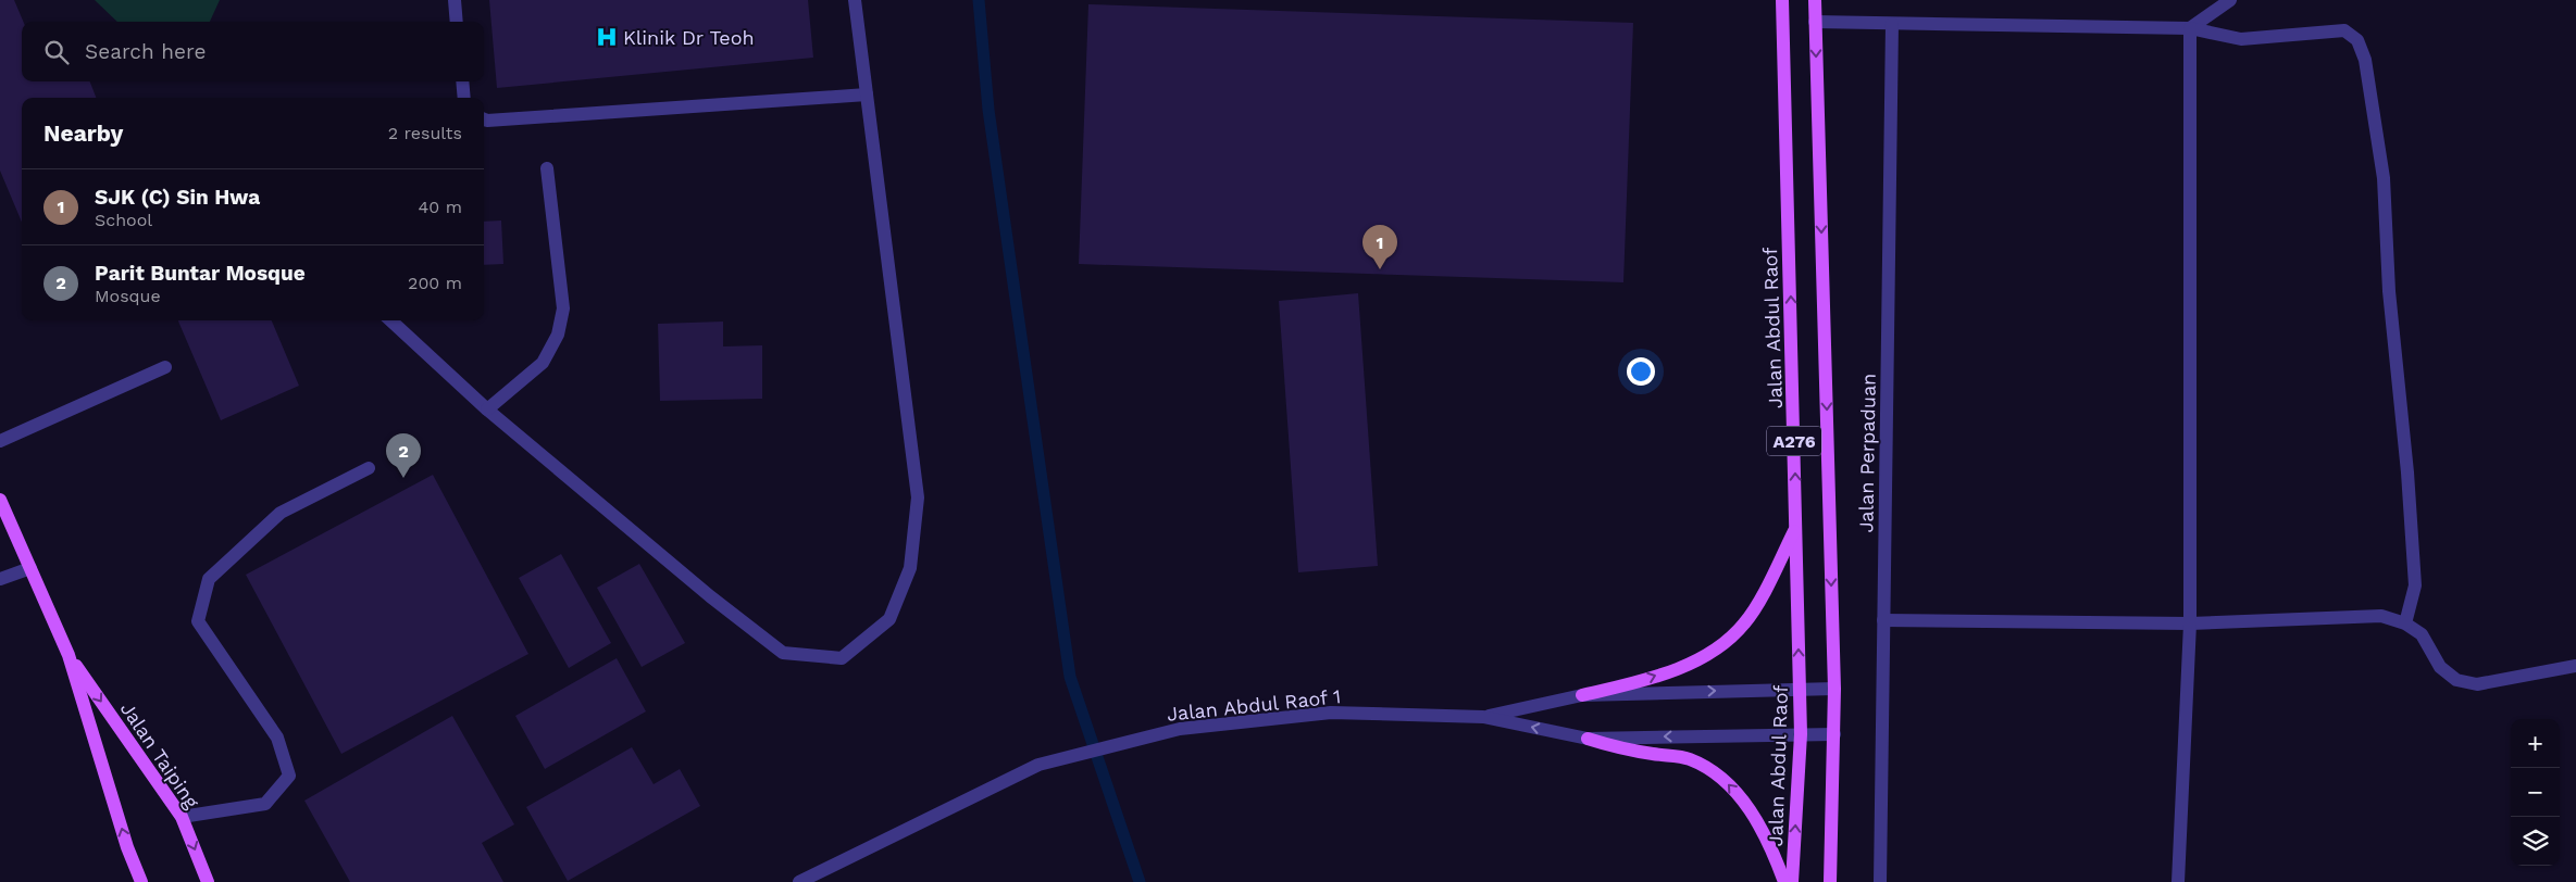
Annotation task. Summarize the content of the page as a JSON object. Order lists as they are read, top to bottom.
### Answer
{
  "streets": {
    "main road": ["Jalan Abdul Raof", "A276", "Jalan Taiping"],
    "street": ["Jalan Perpaduan", "Jalan Abdul Raof 1"]
  },
  "crossings": [
    ["Jalan Abdul Raof", "Jalan Abdul Raof 1"],
    ["A276", "Jalan Abdul Raof 1"]
  ],
  "places": {
    "hospital": ["Klinik Dr Teoh"]
  },
  "page": {
    "search": "Search here",
    "heading": ["Nearby", "2 results"],
    "list": [
      {
        "mark": "1",
        "name": "SJK (C) Sin Hwa",
        "note": "School",
        "value": "40 m"
      },
      {
        "mark": "2",
        "name": "Parit Buntar Mosque",
        "note": "Mosque",
        "value": "200 m"
      }
    ],
    "pins": ["1", "2"],
    "map_buttons": ["+", "−"]
  }
}
